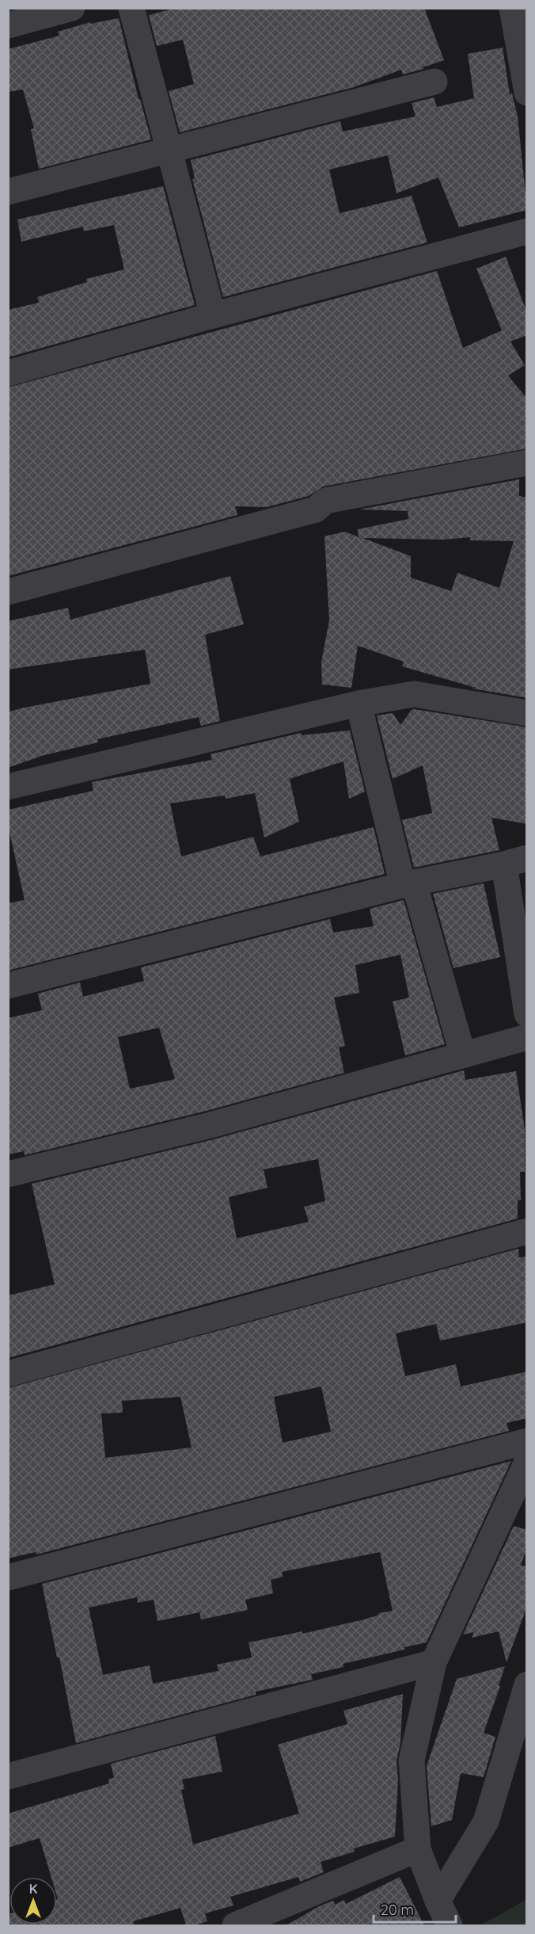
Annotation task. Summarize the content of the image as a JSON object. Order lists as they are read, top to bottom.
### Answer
{
  "scale_bar": "20 m",
  "north": "top"
}
